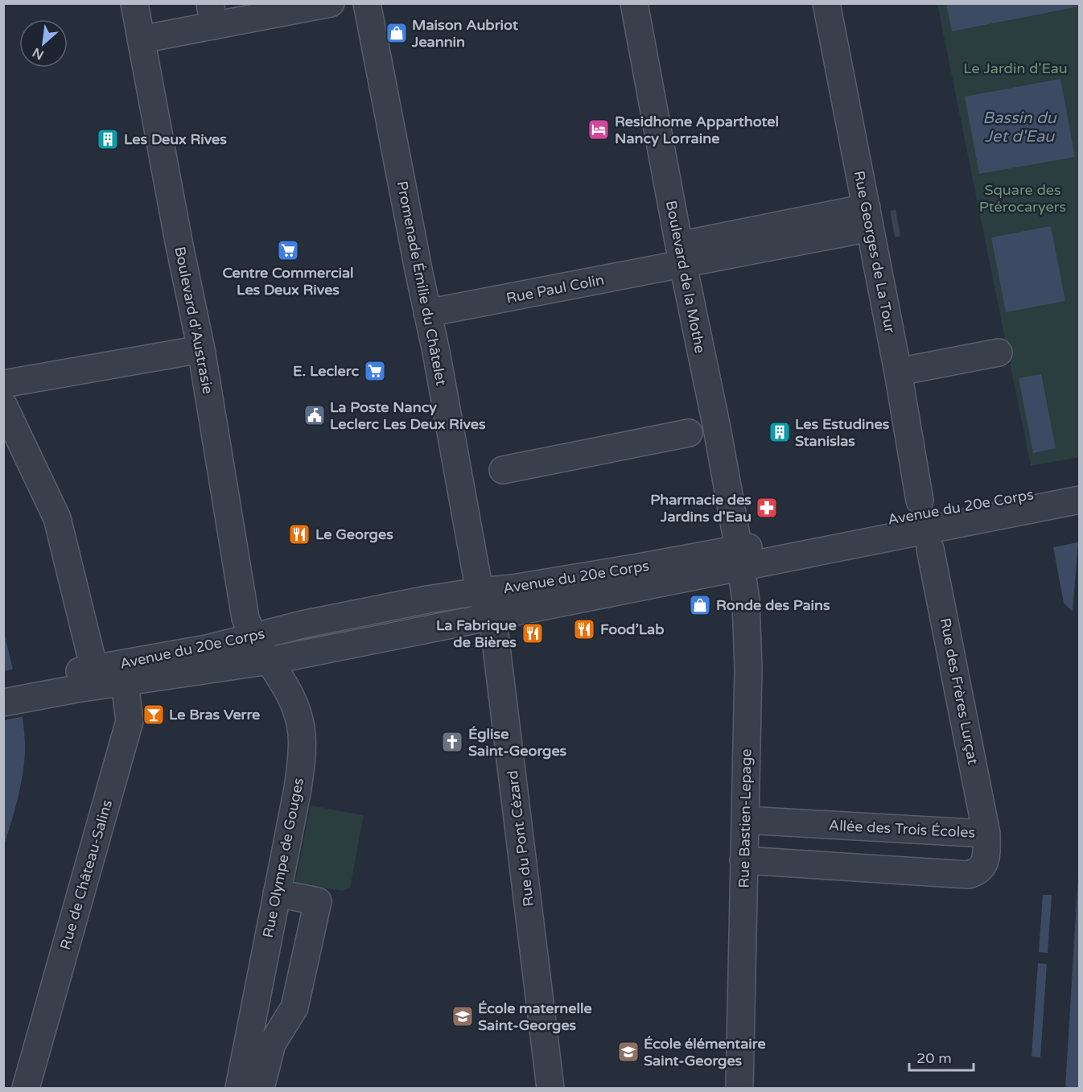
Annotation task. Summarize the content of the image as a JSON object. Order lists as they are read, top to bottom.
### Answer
{
  "streets": {
    "street": [
      "Rue Georges de La Tour",
      "Boulevard de la Mothe",
      "Promenade Émilie du Châtelet",
      "Rue Paul Colin",
      "Boulevard d'Austrasie",
      "Avenue du 20e Corps",
      "Rue des Frères Lurçat",
      "Rue Bastien-Lepage",
      "Allée des Trois Écoles",
      "Rue du Pont Cézard",
      "Rue Olympe de Gouges",
      "Rue de Château-Salins"
    ]
  },
  "crossings": [
    ["Rue Georges de La Tour", "Rue Paul Colin"],
    ["Boulevard de la Mothe", "Rue Paul Colin"],
    ["Boulevard de la Mothe", "Avenue du 20e Corps"],
    ["Boulevard de la Mothe", "Rue Bastien-Lepage"],
    ["Promenade Émilie du Châtelet", "Rue Paul Colin"],
    ["Promenade Émilie du Châtelet", "Avenue du 20e Corps"],
    ["Promenade Émilie du Châtelet", "Rue du Pont Cézard"],
    ["Boulevard d'Austrasie", "Avenue du 20e Corps"],
    ["Boulevard d'Austrasie", "Rue Olympe de Gouges"],
    ["Avenue du 20e Corps", "Rue Bastien-Lepage"],
    ["Avenue du 20e Corps", "Rue du Pont Cézard"],
    ["Avenue du 20e Corps", "Rue Olympe de Gouges"],
    ["Avenue du 20e Corps", "Rue de Château-Salins"],
    ["Rue des Frères Lurçat", "Allée des Trois Écoles"],
    ["Rue Bastien-Lepage", "Allée des Trois Écoles"]
  ],
  "water": ["Bassin du Jet d'Eau"],
  "parks": ["Le Jardin d'Eau", "Square des Ptérocaryers"],
  "places": {
    "shop": ["Maison Aubriot Jeannin", "Ronde des Pains"],
    "hotel": ["Residhome Apparthotel Nancy Lorraine"],
    "building": ["Les Deux Rives", "Les Estudines Stanislas"],
    "supermarket": ["Centre Commercial Les Deux Rives", "E. Leclerc"],
    "public building": ["La Poste Nancy Leclerc Les Deux Rives"],
    "pharmacy": ["Pharmacie des Jardins d'Eau"],
    "restaurant": ["Le Georges", "Food’Lab", "La Fabrique de Bières"],
    "bar": ["Le Bras Verre"],
    "church": ["Église Saint-Georges"],
    "school or university": ["École maternelle Saint-Georges", "École élémentaire Saint-Georges"]
  },
  "scale_bar": "20 m",
  "north": "bottom left"
}
